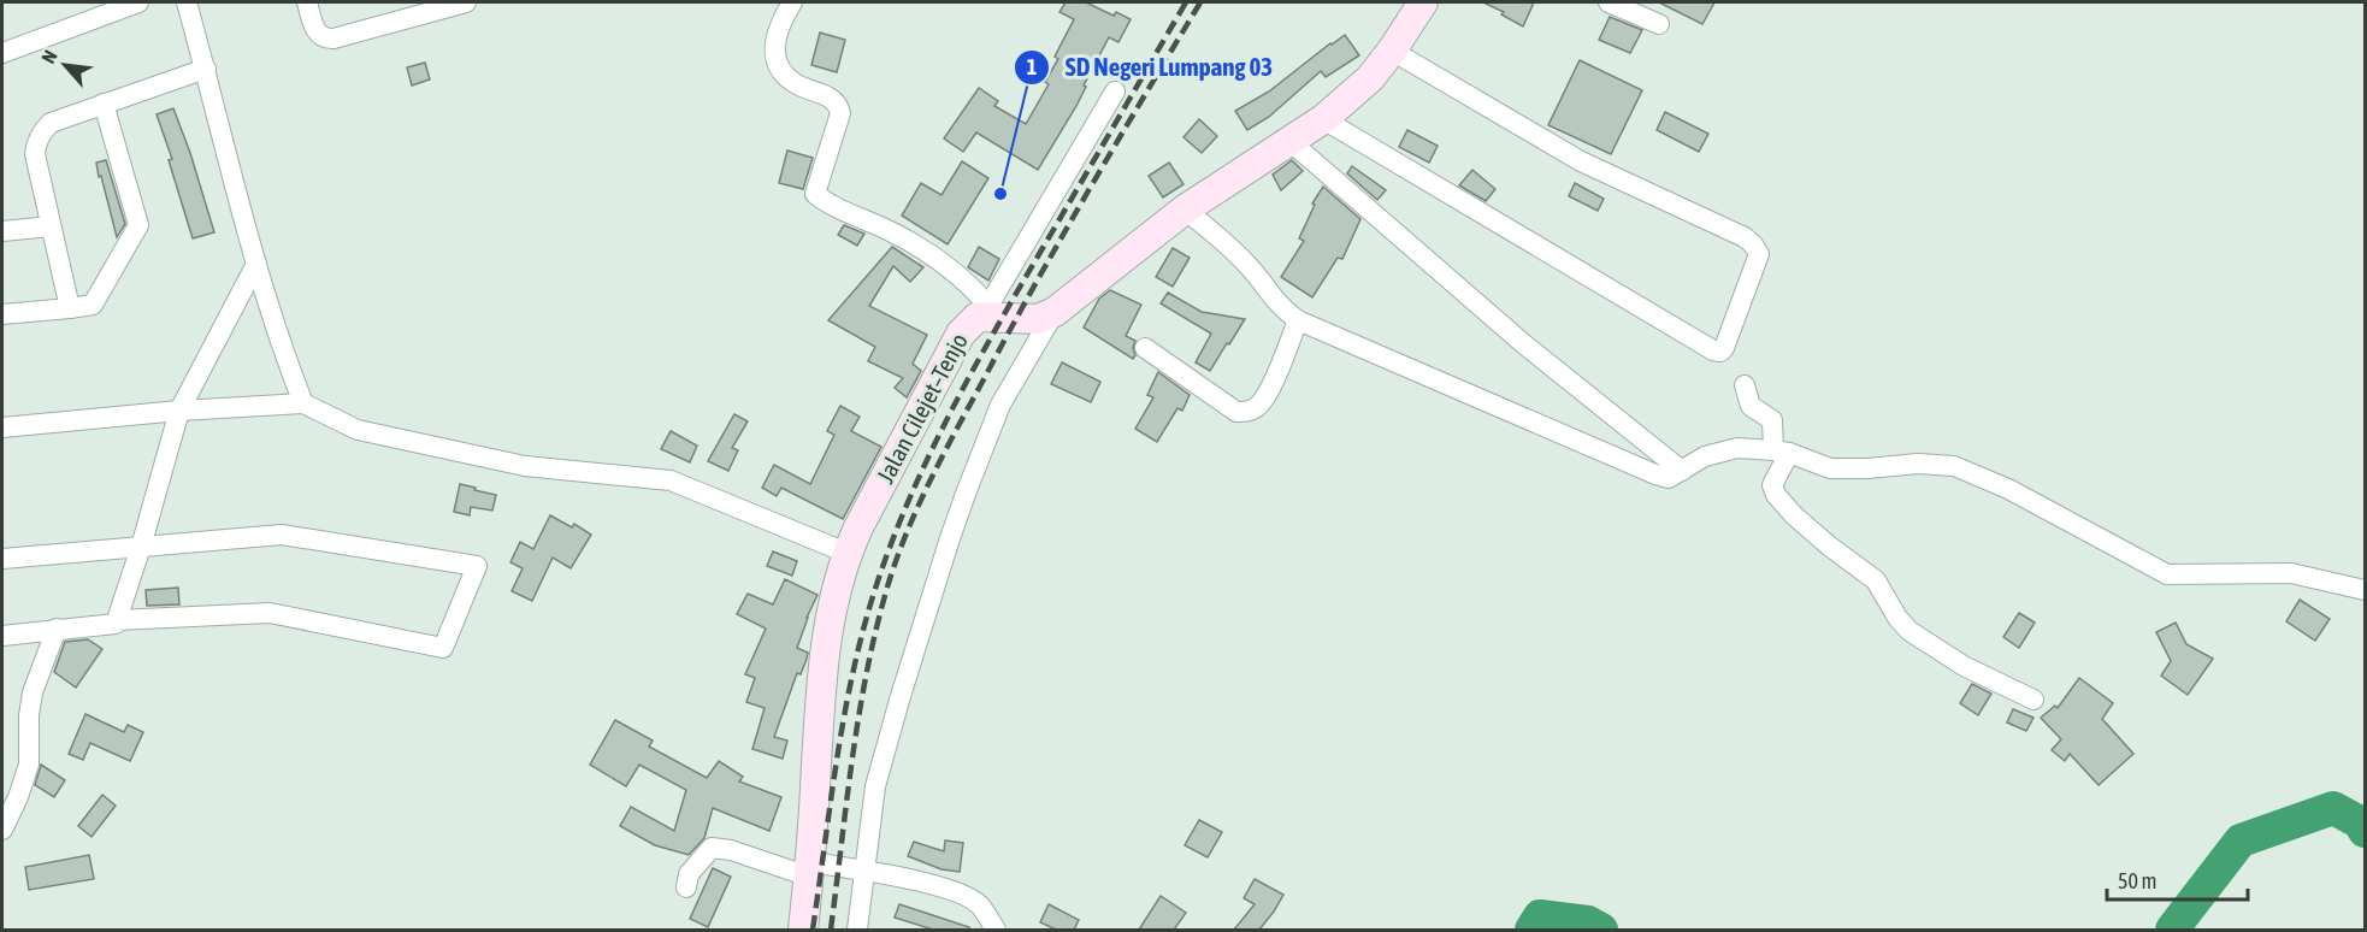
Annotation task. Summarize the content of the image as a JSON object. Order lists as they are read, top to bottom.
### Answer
{
  "streets": {
    "main road": ["Jalan Cilejet–Tenjo"]
  },
  "places": ["SD Negeri Lumpang 03"],
  "scale_bar": "50 m",
  "north": "top left"
}
